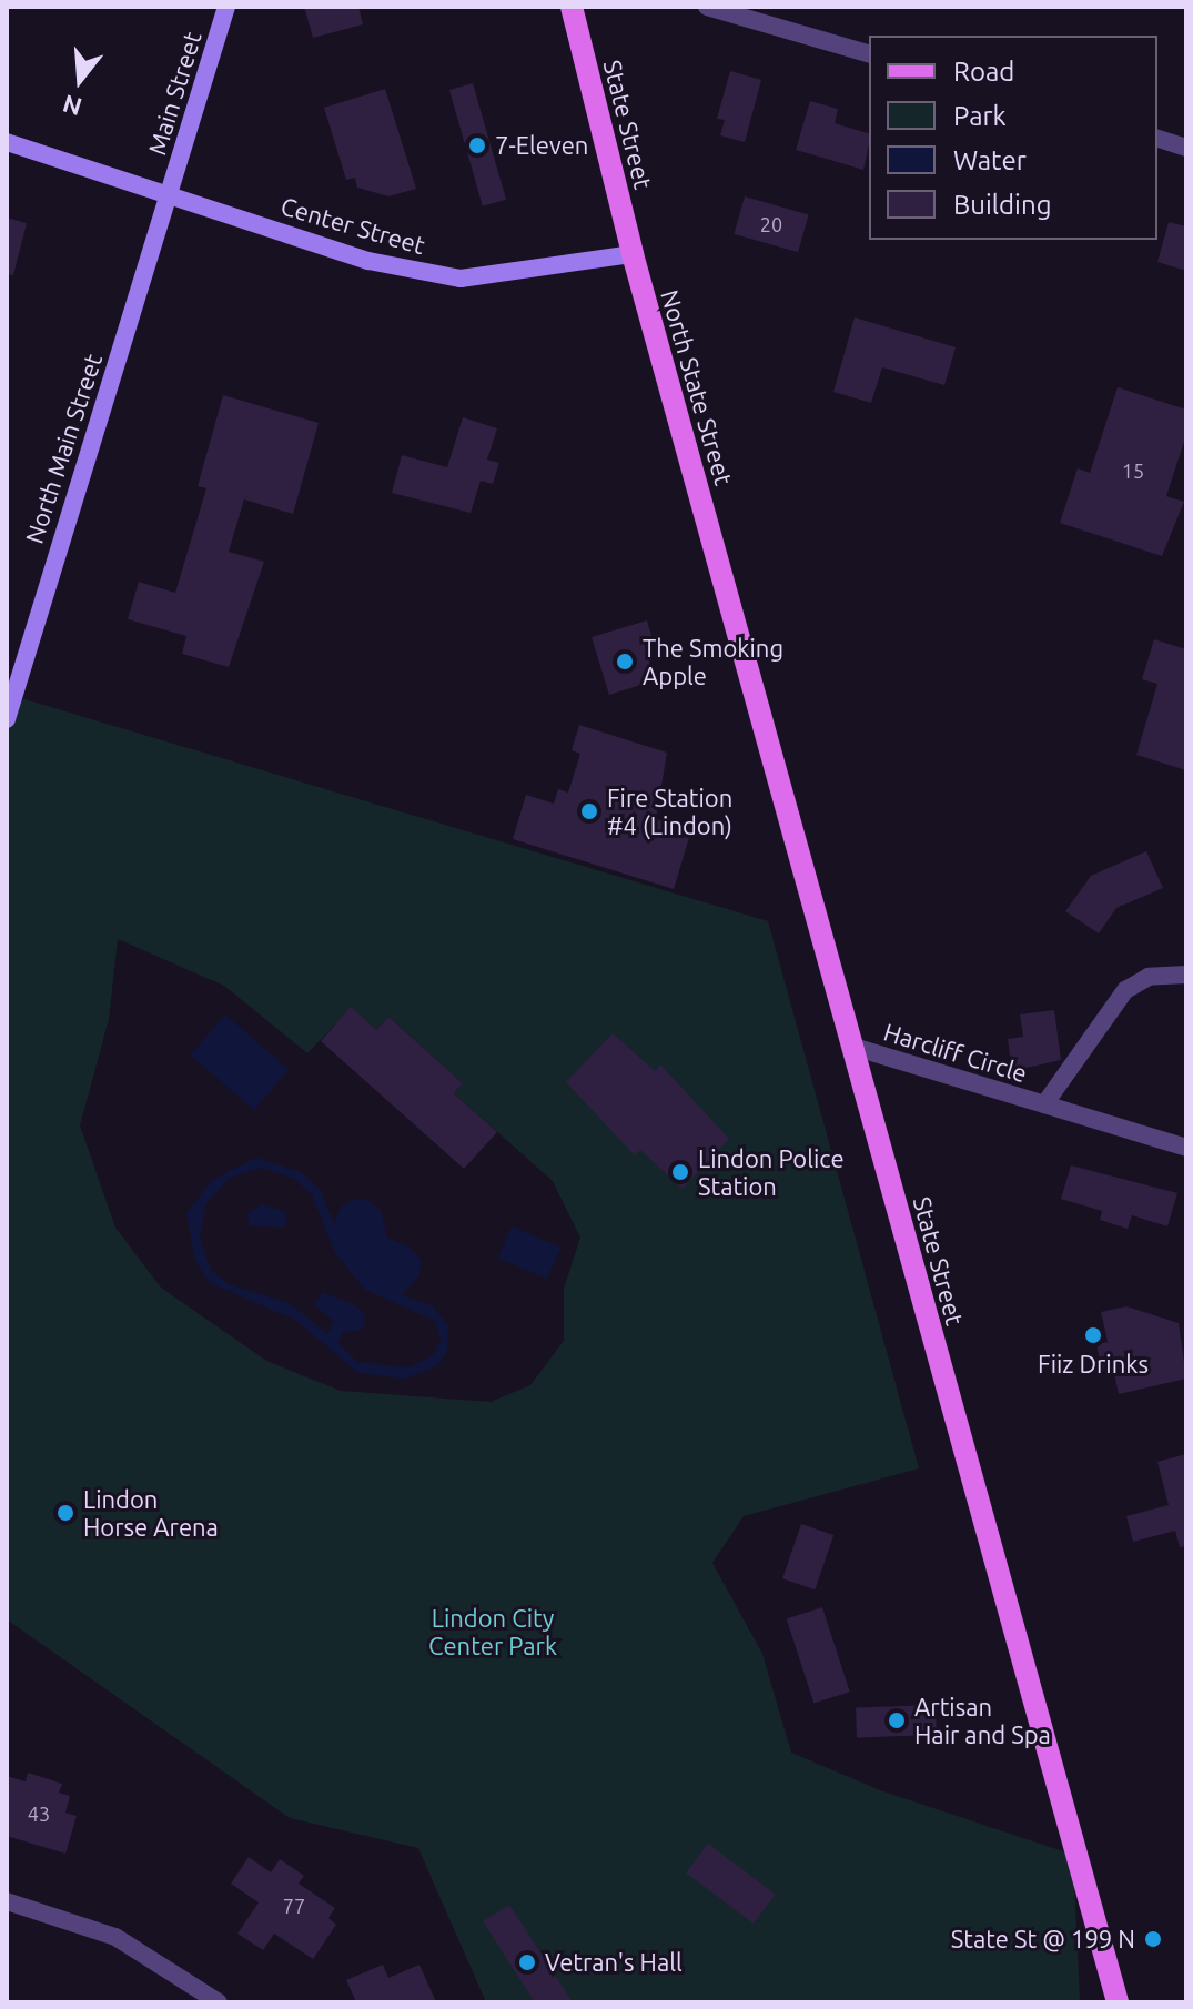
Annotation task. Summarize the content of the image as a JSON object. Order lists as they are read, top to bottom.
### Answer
{
  "streets": {
    "main road": ["State Street", "North State Street"],
    "street": [
      "Main Street",
      "Center Street",
      "North Main Street",
      "Harcliff Circle"
    ]
  },
  "crossings": [
    ["Main Street", "Center Street"],
    ["Main Street", "North Main Street"],
    ["State Street", "Center Street"],
    ["State Street", "North State Street"],
    ["State Street", "Harcliff Circle"],
    ["Center Street", "North State Street"],
    ["Center Street", "North Main Street"]
  ],
  "parks": ["Lindon City Center Park"],
  "places": [
    "7-Eleven",
    "The Smoking Apple",
    "Fire Station #4 (Lindon)",
    "Lindon Police Station",
    "Fiiz Drinks",
    "Lindon Horse Arena",
    "Artisan Hair and Spa",
    "State St @ 199 N",
    "Vetran's Hall"
  ],
  "house_numbers": [
    "20",
    "15",
    "43",
    "77"
  ],
  "legend": [
    "Road",
    "Park",
    "Water",
    "Building"
  ],
  "north": "bottom"
}
